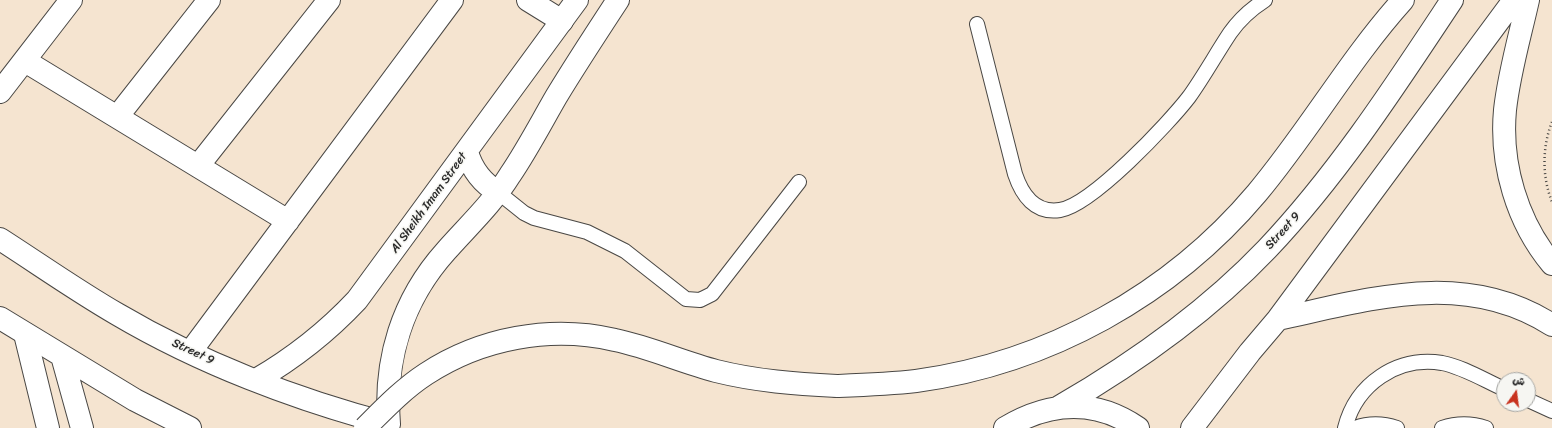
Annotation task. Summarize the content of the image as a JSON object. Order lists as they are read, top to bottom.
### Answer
{
  "streets": {
    "main road": ["Al Sheikh Imam Street", "Street 9"]
  },
  "crossings": [
    ["Al Sheikh Imam Street", "Street 9"]
  ],
  "north": "top"
}
